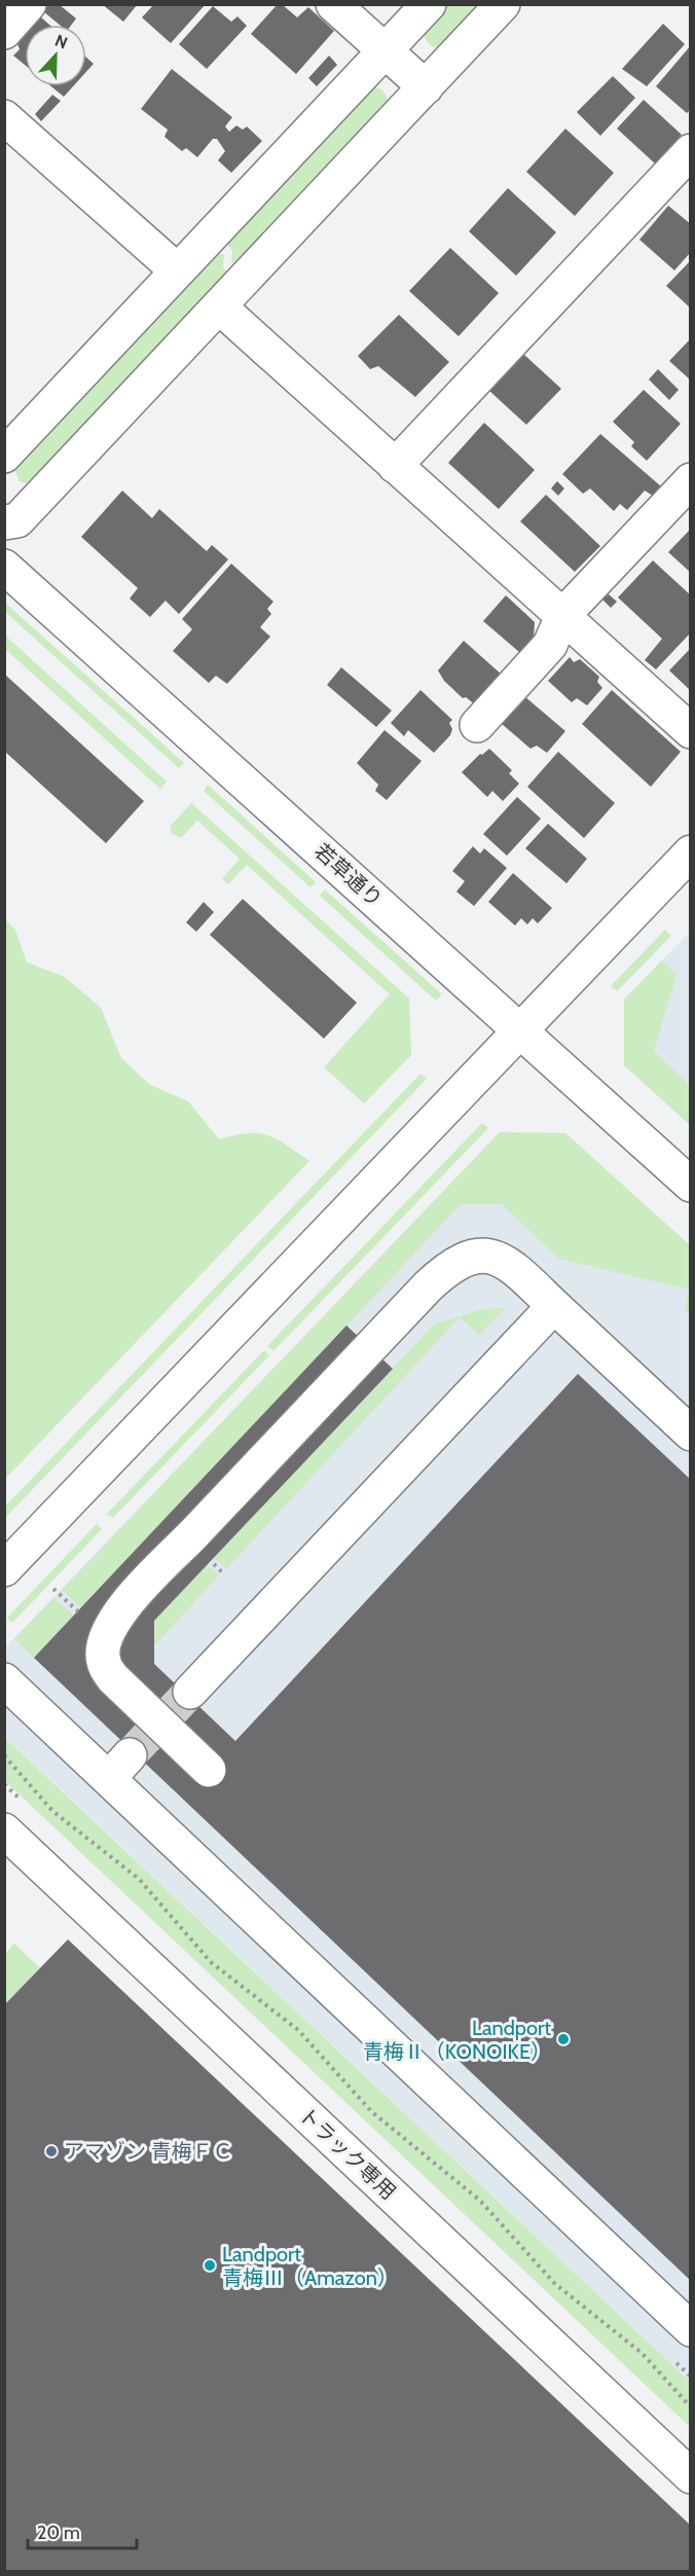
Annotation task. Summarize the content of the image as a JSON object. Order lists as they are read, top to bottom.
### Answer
{
  "streets": {
    "street": ["若草通り", "トラック専用"]
  },
  "places": ["Landport 青梅Ⅱ（KONOIKE）", "アマゾン 青梅ＦＣ", "Landport 青梅Ⅲ（Amazon）"],
  "scale_bar": "20 m",
  "north": "top"
}
